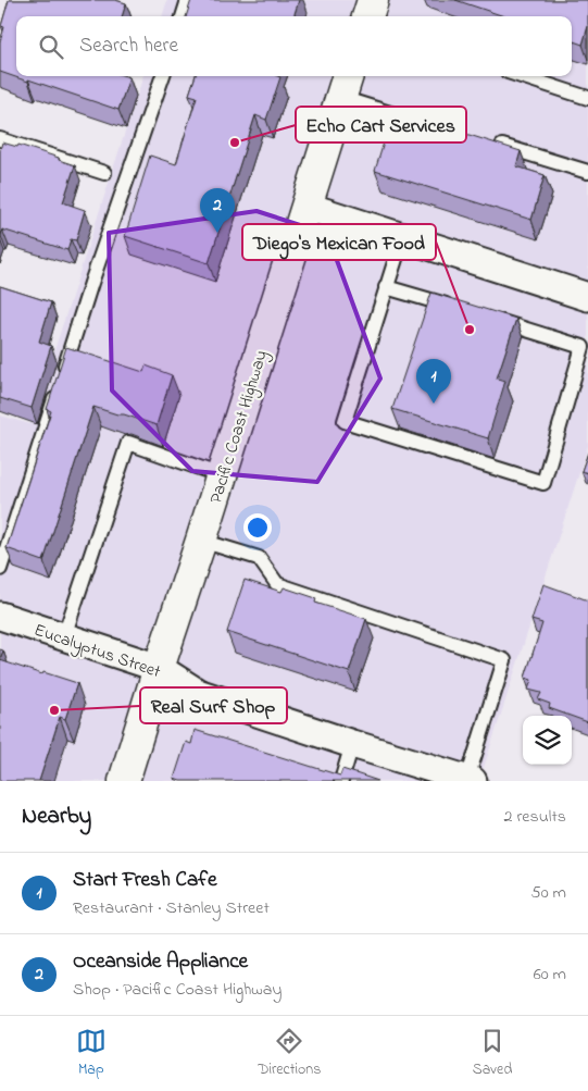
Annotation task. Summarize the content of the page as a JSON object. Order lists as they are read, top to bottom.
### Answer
{
  "streets": {
    "main road": ["Pacific Coast Highway"],
    "street": ["Eucalyptus Street"]
  },
  "crossings": [
    ["Pacific Coast Highway", "Eucalyptus Street"]
  ],
  "places": ["Echo Cart Services", "Diego's Mexican Food", "Real Surf Shop"],
  "page": {
    "search": "Search here",
    "pins": ["2", "1"],
    "heading": ["Nearby", "2 results"],
    "list": [
      {
        "mark": "1",
        "name": "Start Fresh Cafe",
        "note": "Restaurant · Stanley Street",
        "value": "50 m"
      },
      {
        "mark": "2",
        "name": "Oceanside Appliance",
        "note": "Shop · Pacific Coast Highway",
        "value": "60 m"
      }
    ],
    "nav": ["Map", "Directions", "Saved"]
  }
}
